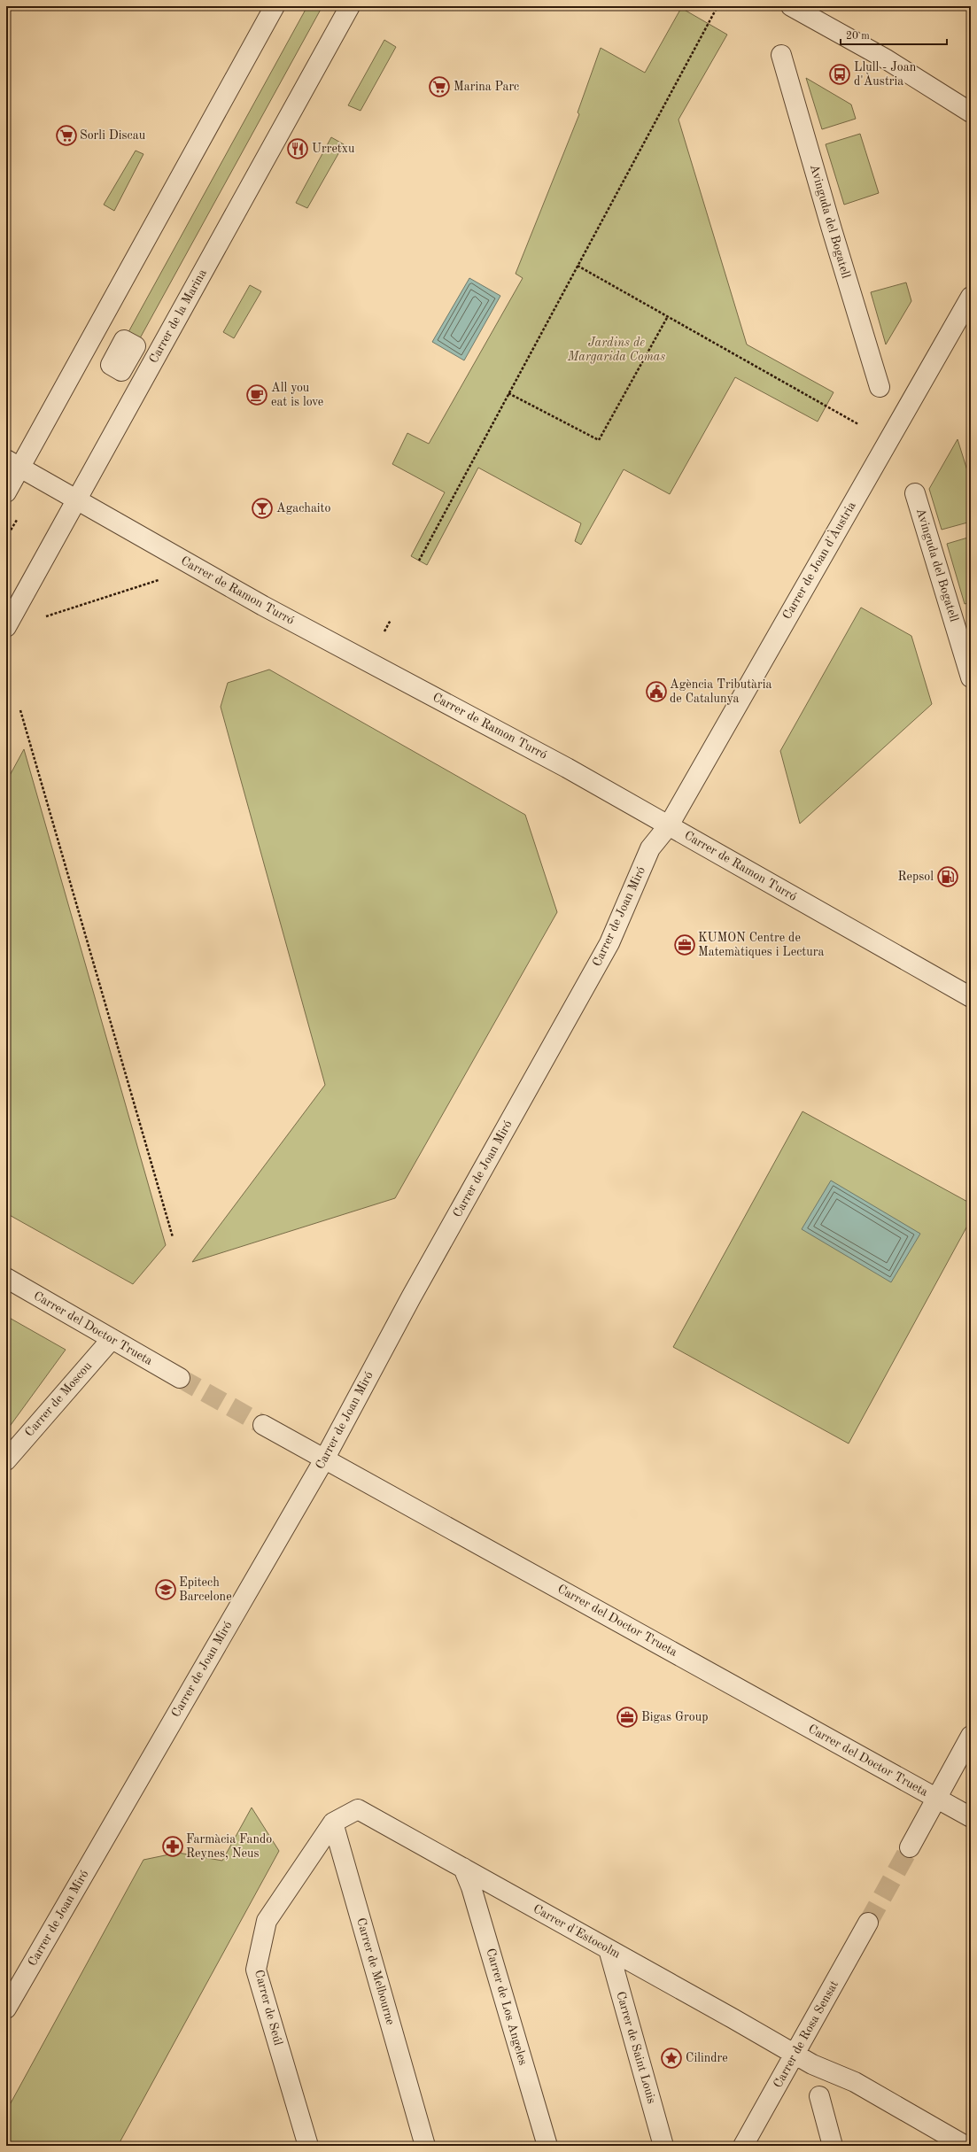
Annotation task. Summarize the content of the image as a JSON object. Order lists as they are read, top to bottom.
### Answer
{
  "streets": {
    "street": [
      "Avinguda del Bogatell",
      "Carrer de la Marina",
      "Carrer de Joan d'Àustria",
      "Carrer de Ramon Turró",
      "Carrer de Joan Miró",
      "Carrer del Doctor Trueta",
      "Carrer de Moscou",
      "Carrer d'Estocolm",
      "Carrer de Melbourne",
      "Carrer de Los Angeles",
      "Carrer de Seúl",
      "Carrer de Rosa Sensat",
      "Carrer de Saint Louis"
    ]
  },
  "crossings": [
    ["Carrer de la Marina", "Carrer de Ramon Turró"],
    ["Carrer de Joan d'Àustria", "Carrer de Ramon Turró"],
    ["Carrer de Joan d'Àustria", "Carrer de Joan Miró"],
    ["Carrer de Ramon Turró", "Carrer de Joan Miró"],
    ["Carrer de Joan Miró", "Carrer del Doctor Trueta"],
    ["Carrer del Doctor Trueta", "Carrer de Moscou"],
    ["Carrer d'Estocolm", "Carrer de Melbourne"],
    ["Carrer d'Estocolm", "Carrer de Los Angeles"],
    ["Carrer d'Estocolm", "Carrer de Seúl"],
    ["Carrer d'Estocolm", "Carrer de Rosa Sensat"],
    ["Carrer d'Estocolm", "Carrer de Saint Louis"],
    ["Carrer de Melbourne", "Carrer de Seúl"]
  ],
  "parks": ["Jardins de Margarida Comas"],
  "places": {
    "bus stop": ["Llull - Joan d'Àustria"],
    "supermarket": ["Marina Parc", "Sorli Discau"],
    "restaurant": ["Urretxu"],
    "cafe": ["All you eat is love"],
    "bar": ["Agachaito"],
    "public building": ["Agència Tributària de Catalunya"],
    "fuel station": ["Repsol"],
    "office": ["KUMON Centre de Matemàtiques i Lectura", "Bigas Group"],
    "school or university": ["Epitech Barcelone"],
    "pharmacy": ["Farmàcia Fando Reynes, Neus"],
    "place": ["Cilindre"]
  },
  "scale_bar": "20 m"
}
